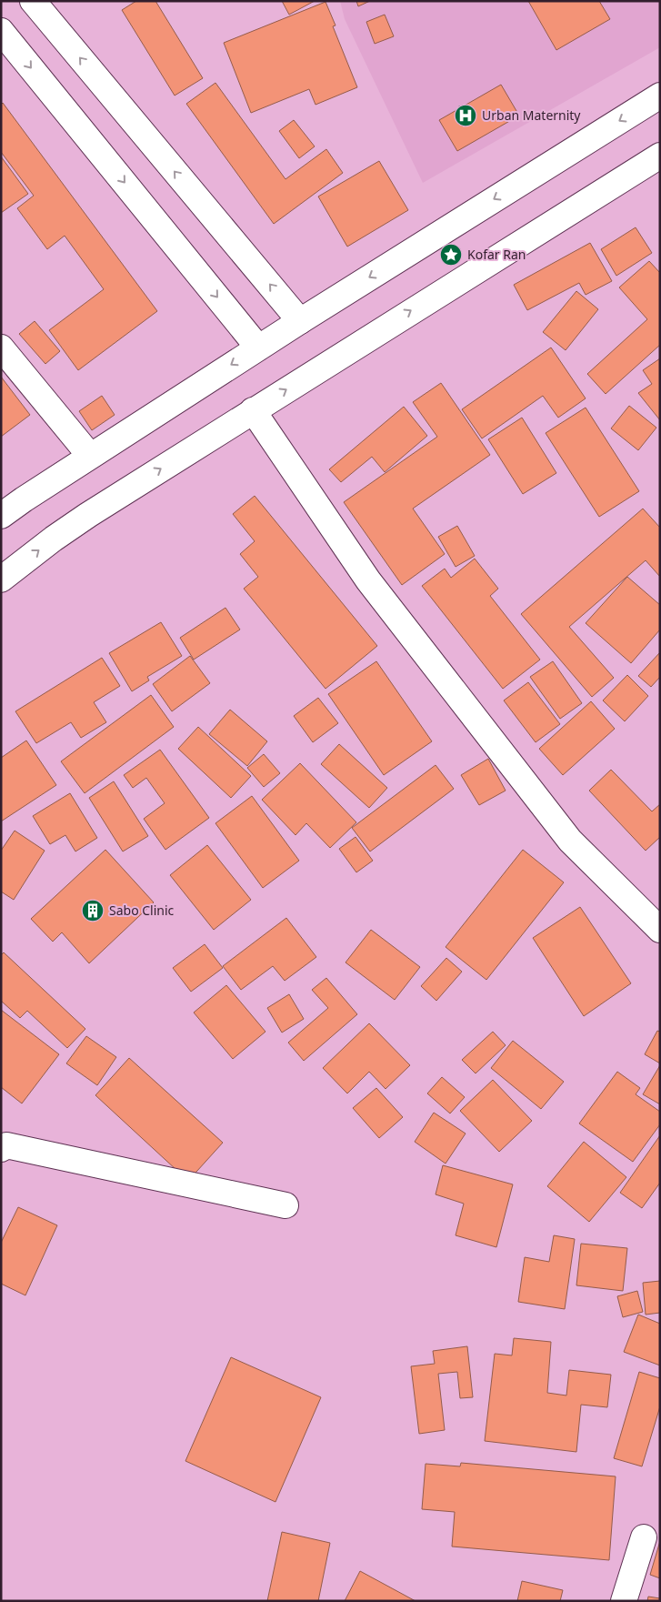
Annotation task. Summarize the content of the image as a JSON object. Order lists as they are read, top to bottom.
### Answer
{
  "places": {
    "hospital": ["Urban Maternity"],
    "place": ["Kofar Ran"],
    "building": ["Sabo Clinic"]
  }
}
